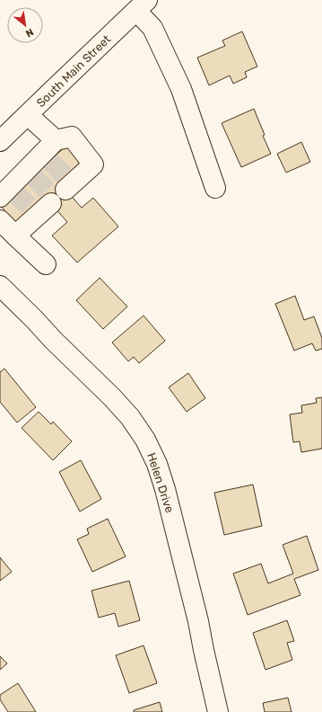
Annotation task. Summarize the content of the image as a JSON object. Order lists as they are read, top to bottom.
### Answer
{
  "streets": {
    "street": ["South Main Street", "Helen Drive"]
  },
  "north": "bottom right"
}
